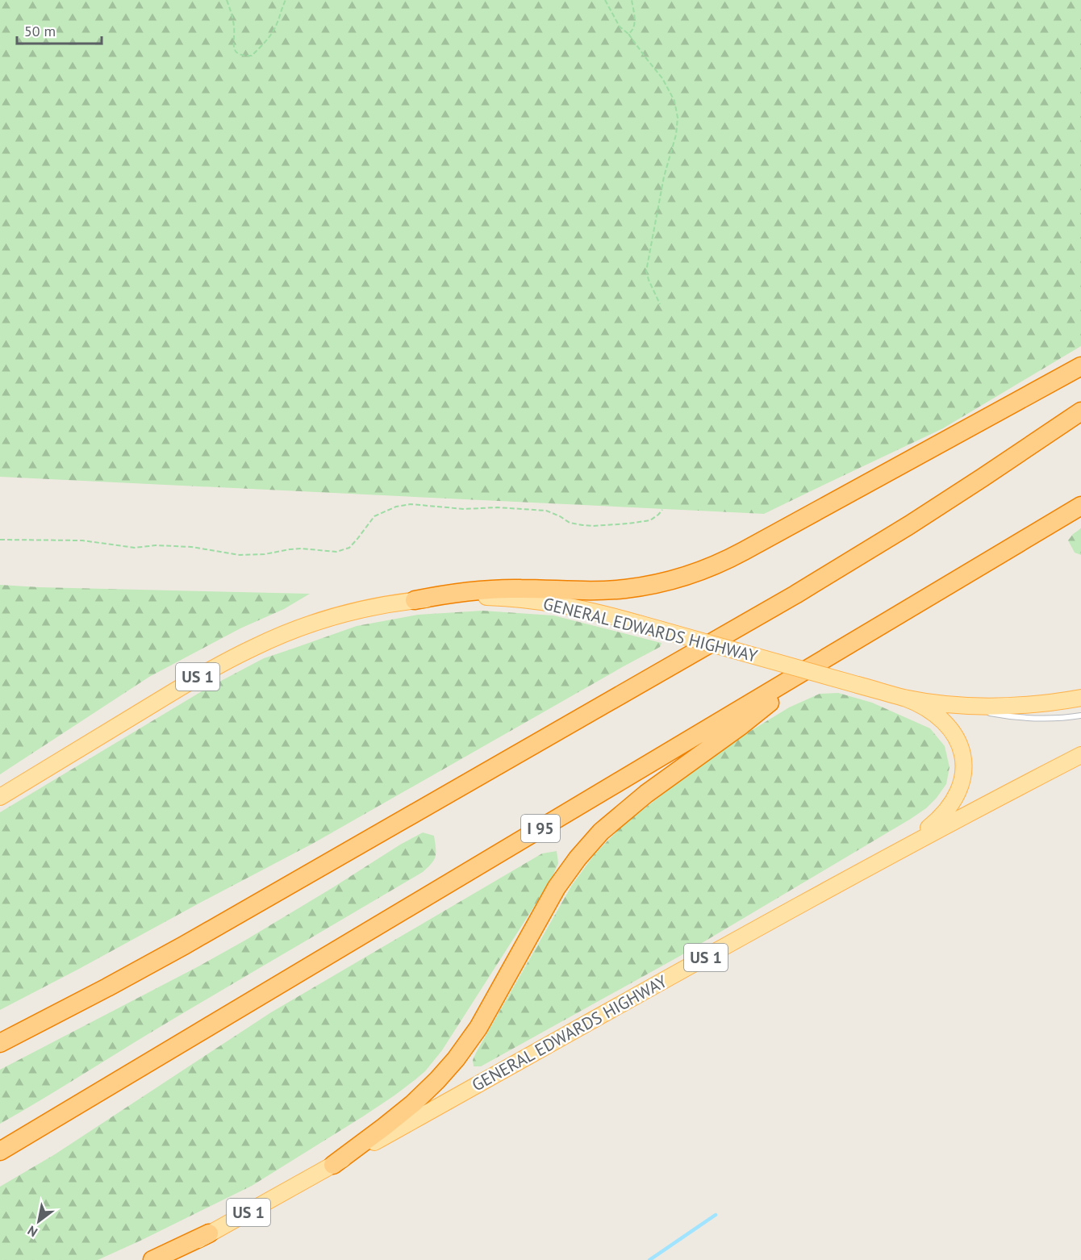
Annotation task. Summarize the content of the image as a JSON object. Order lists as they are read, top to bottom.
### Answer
{
  "streets": {
    "highway": ["I 95"],
    "main road": ["GENERAL EDWARDS HIGHWAY", "US 1"]
  },
  "scale_bar": "50 m",
  "north": "bottom left"
}
